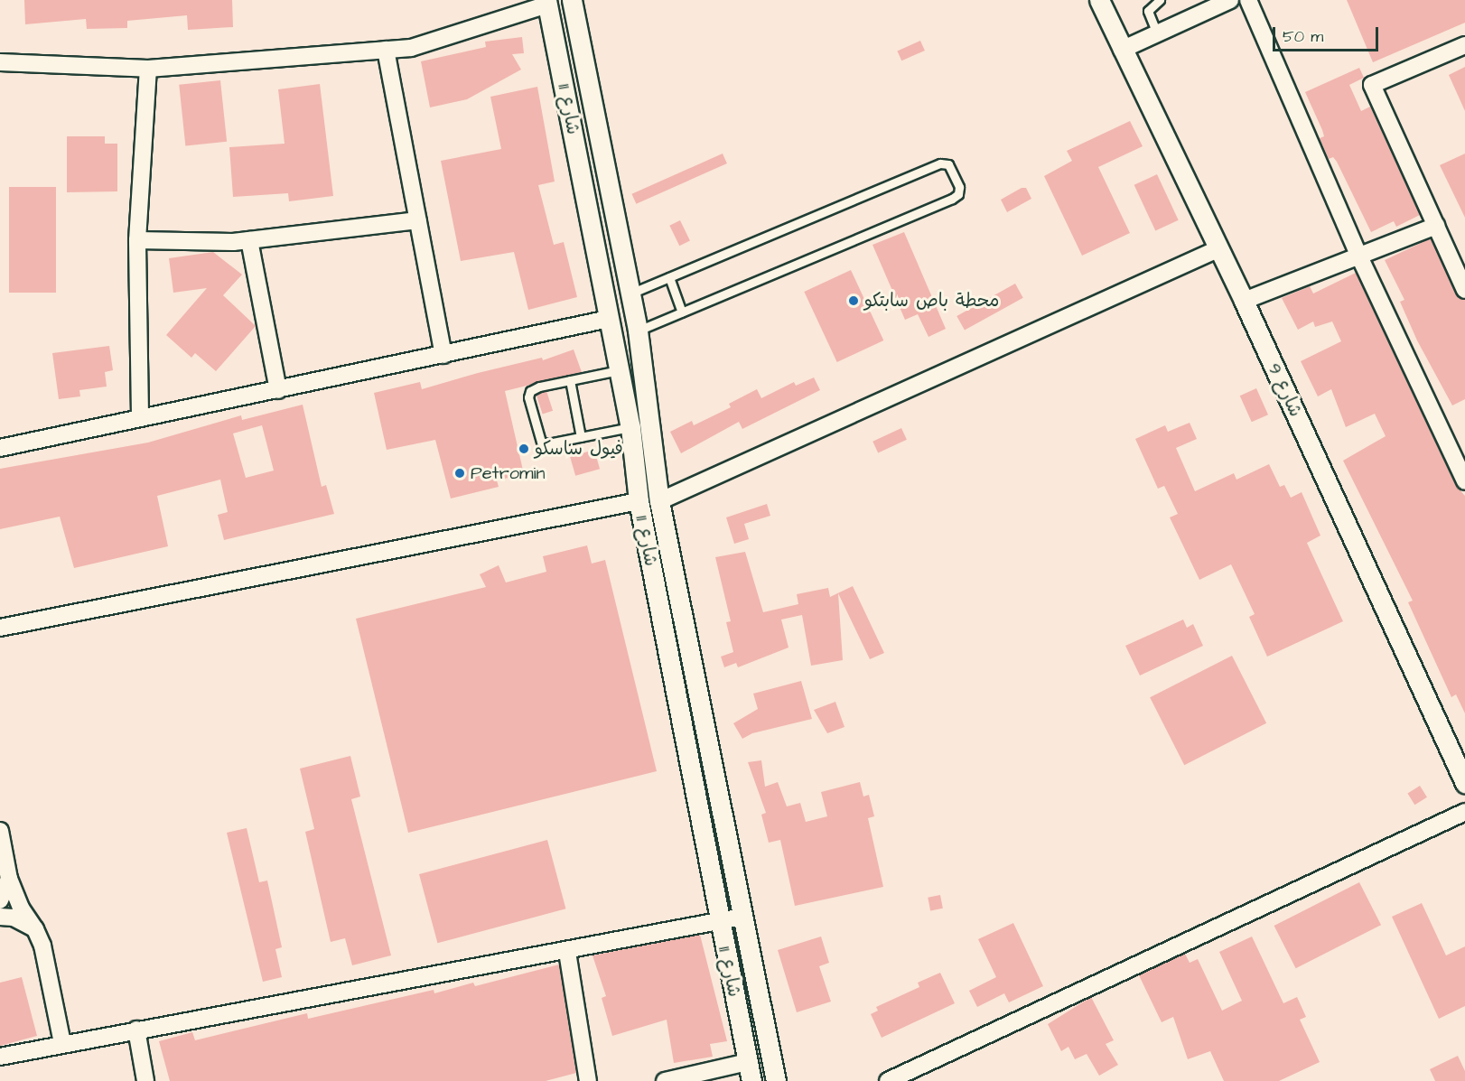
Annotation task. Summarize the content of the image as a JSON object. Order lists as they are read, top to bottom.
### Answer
{
  "streets": {
    "street": ["شارع 11", "شارع 9"]
  },
  "places": ["محطة باص سابتكو", "فيول ساسكو", "Petromin"],
  "scale_bar": "50 m"
}
